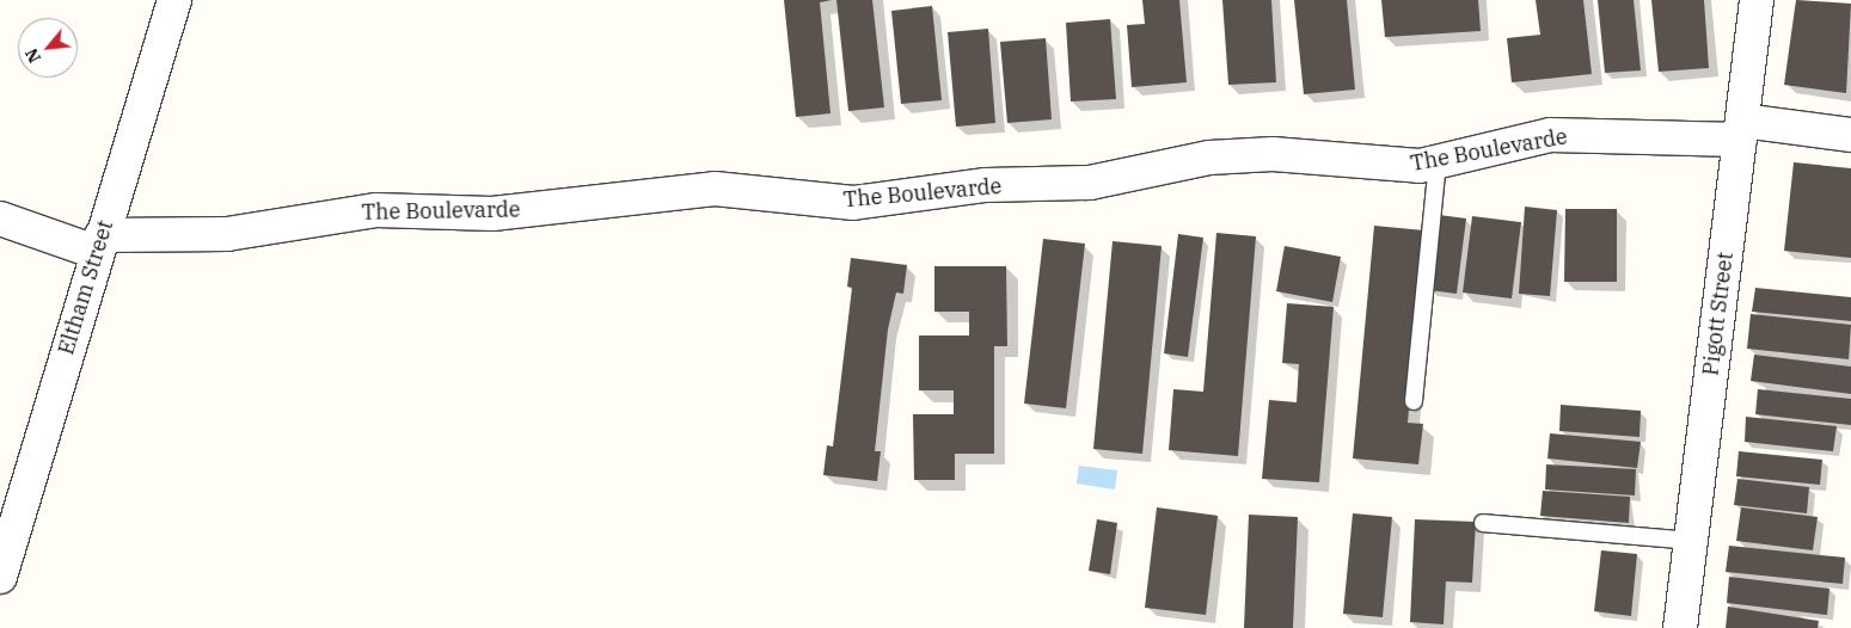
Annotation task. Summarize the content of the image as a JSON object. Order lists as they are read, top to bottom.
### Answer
{
  "streets": {
    "street": ["The Boulevarde", "Eltham Street", "Pigott Street"]
  },
  "crossings": [
    ["The Boulevarde", "Eltham Street"],
    ["The Boulevarde", "Pigott Street"]
  ],
  "north": "bottom left"
}
